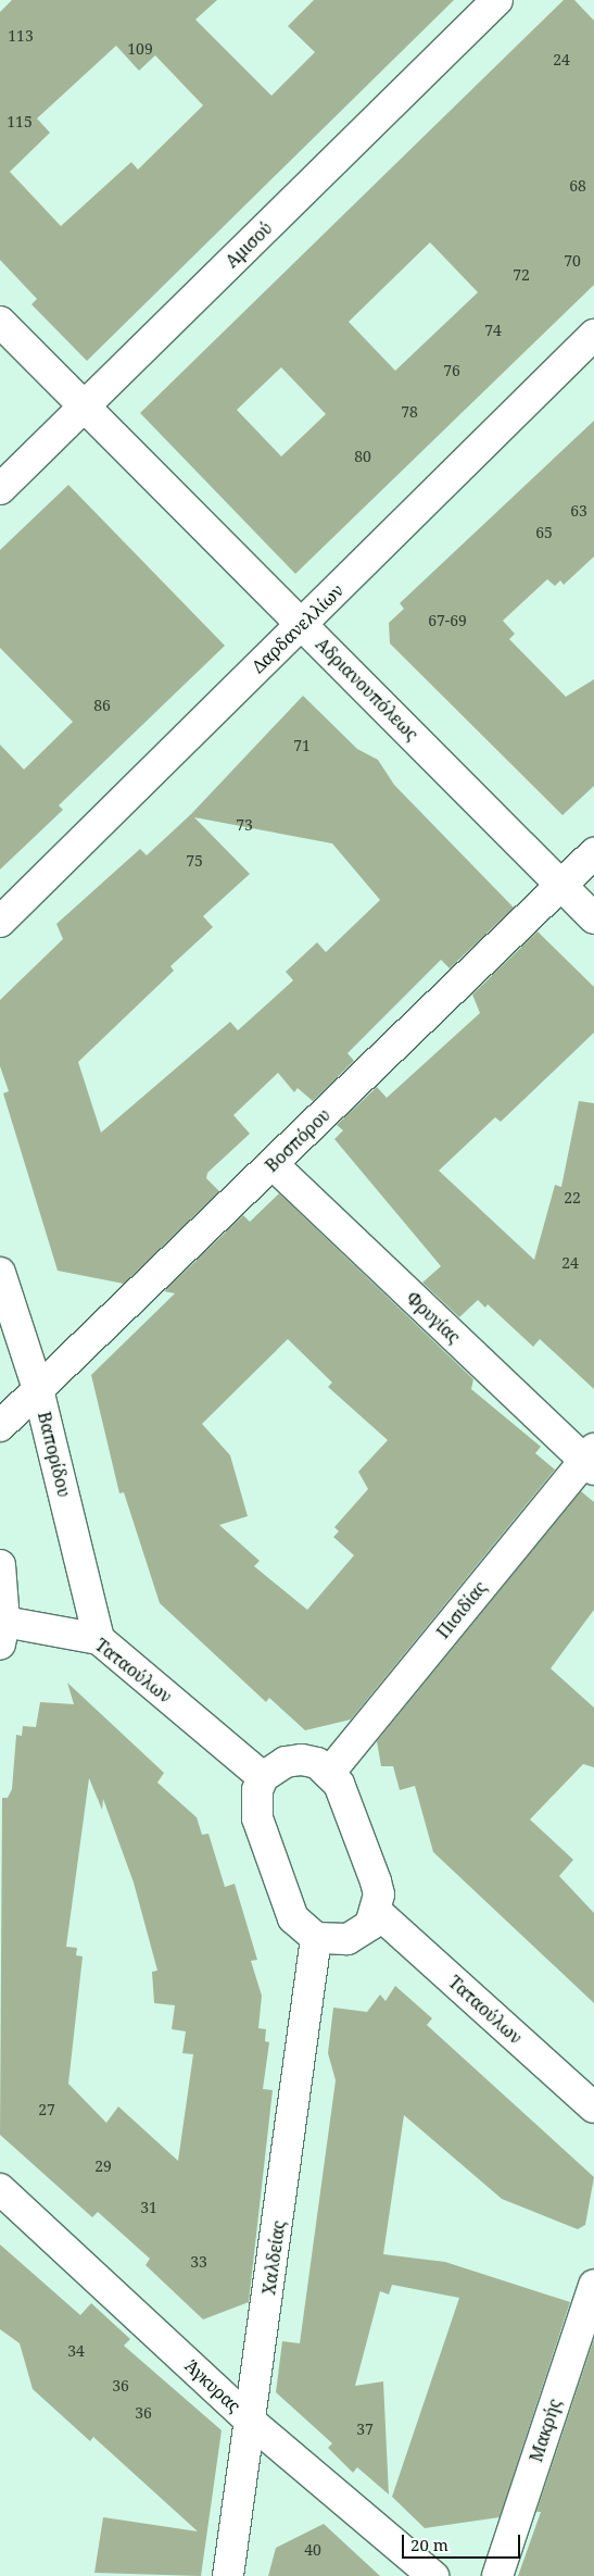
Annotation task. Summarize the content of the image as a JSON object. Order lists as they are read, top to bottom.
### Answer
{
  "streets": {
    "street": [
      "Αμισού",
      "Δαρδανελλίων",
      "Αδριανουπόλεως",
      "Βοσπόρου",
      "Φρυγίας",
      "Βαπορίδου",
      "Πισιδίας",
      "Ταταούλων",
      "Χαλδείας",
      "Άγκυρας",
      "Μακρής"
    ]
  },
  "crossings": [
    ["Αμισού", "Αδριανουπόλεως"],
    ["Δαρδανελλίων", "Αδριανουπόλεως"],
    ["Αδριανουπόλεως", "Βοσπόρου"],
    ["Βοσπόρου", "Φρυγίας"],
    ["Βοσπόρου", "Βαπορίδου"],
    ["Φρυγίας", "Πισιδίας"],
    ["Βαπορίδου", "Ταταούλων"],
    ["Χαλδείας", "Άγκυρας"]
  ],
  "house_numbers": [
    "113",
    "109",
    "24",
    "115",
    "68",
    "70",
    "72",
    "74",
    "76",
    "78",
    "80",
    "63",
    "65",
    "67-69",
    "86",
    "71",
    "73",
    "75",
    "22",
    "24",
    "27",
    "29",
    "31",
    "33",
    "34",
    "36",
    "36",
    "37",
    "40"
  ],
  "scale_bar": "20 m"
}
